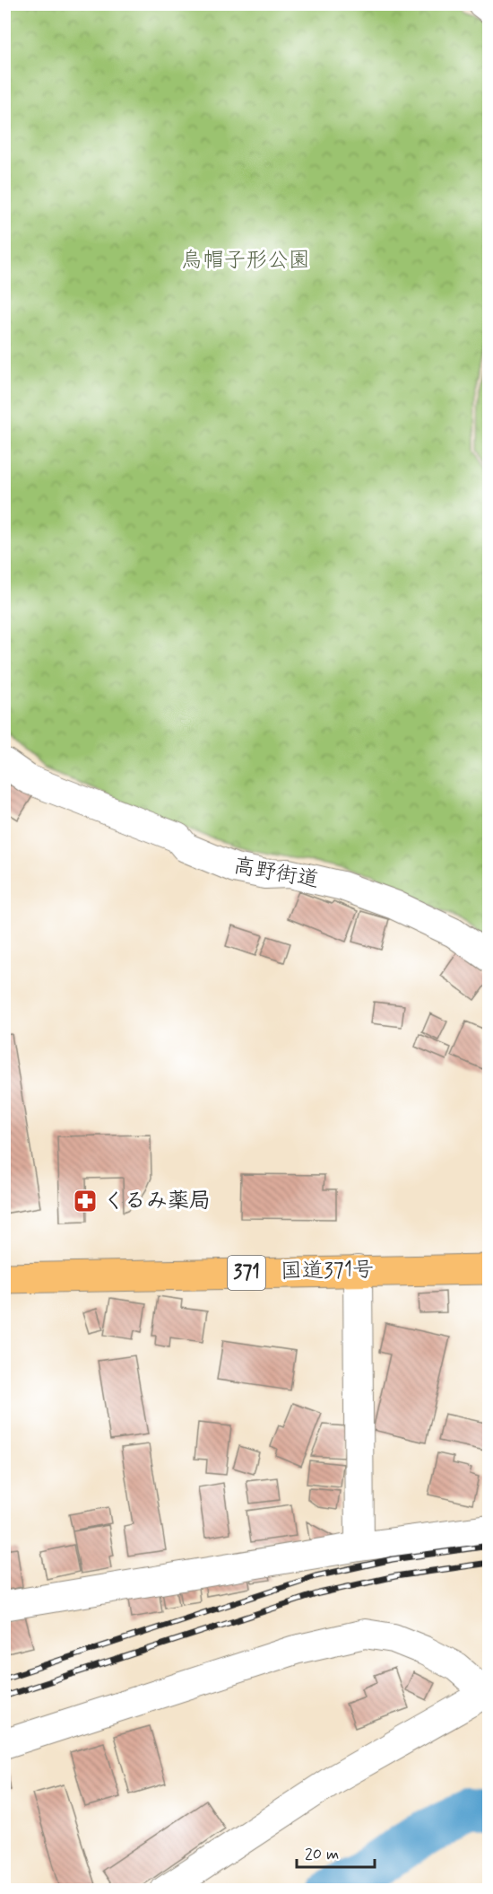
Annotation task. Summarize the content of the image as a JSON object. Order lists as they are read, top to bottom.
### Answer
{
  "streets": {
    "highway": ["国道371号", "371"],
    "street": ["高野街道"]
  },
  "parks": ["烏帽子形公園"],
  "places": {
    "pharmacy": ["くるみ薬局"]
  },
  "scale_bar": "20 m"
}
